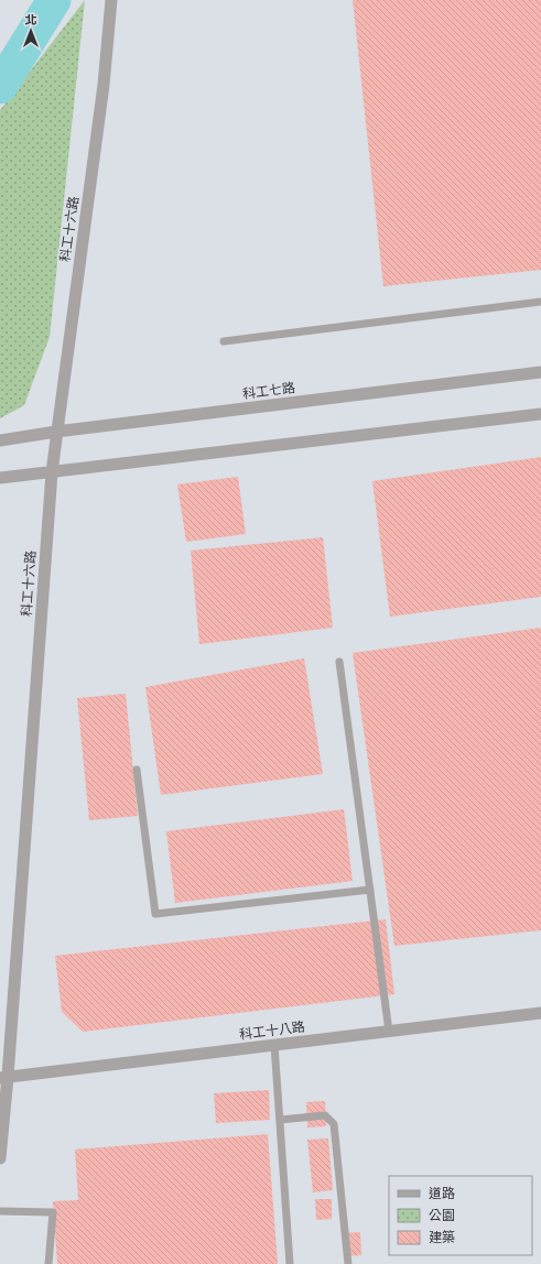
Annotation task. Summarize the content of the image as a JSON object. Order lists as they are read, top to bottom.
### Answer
{
  "streets": {
    "street": ["科工十六路", "科工七路", "科工十八路"]
  },
  "crossings": [
    ["科工十六路", "科工七路"],
    ["科工十六路", "科工十八路"]
  ],
  "legend": ["道路", "公園", "建築"],
  "north": "top"
}
